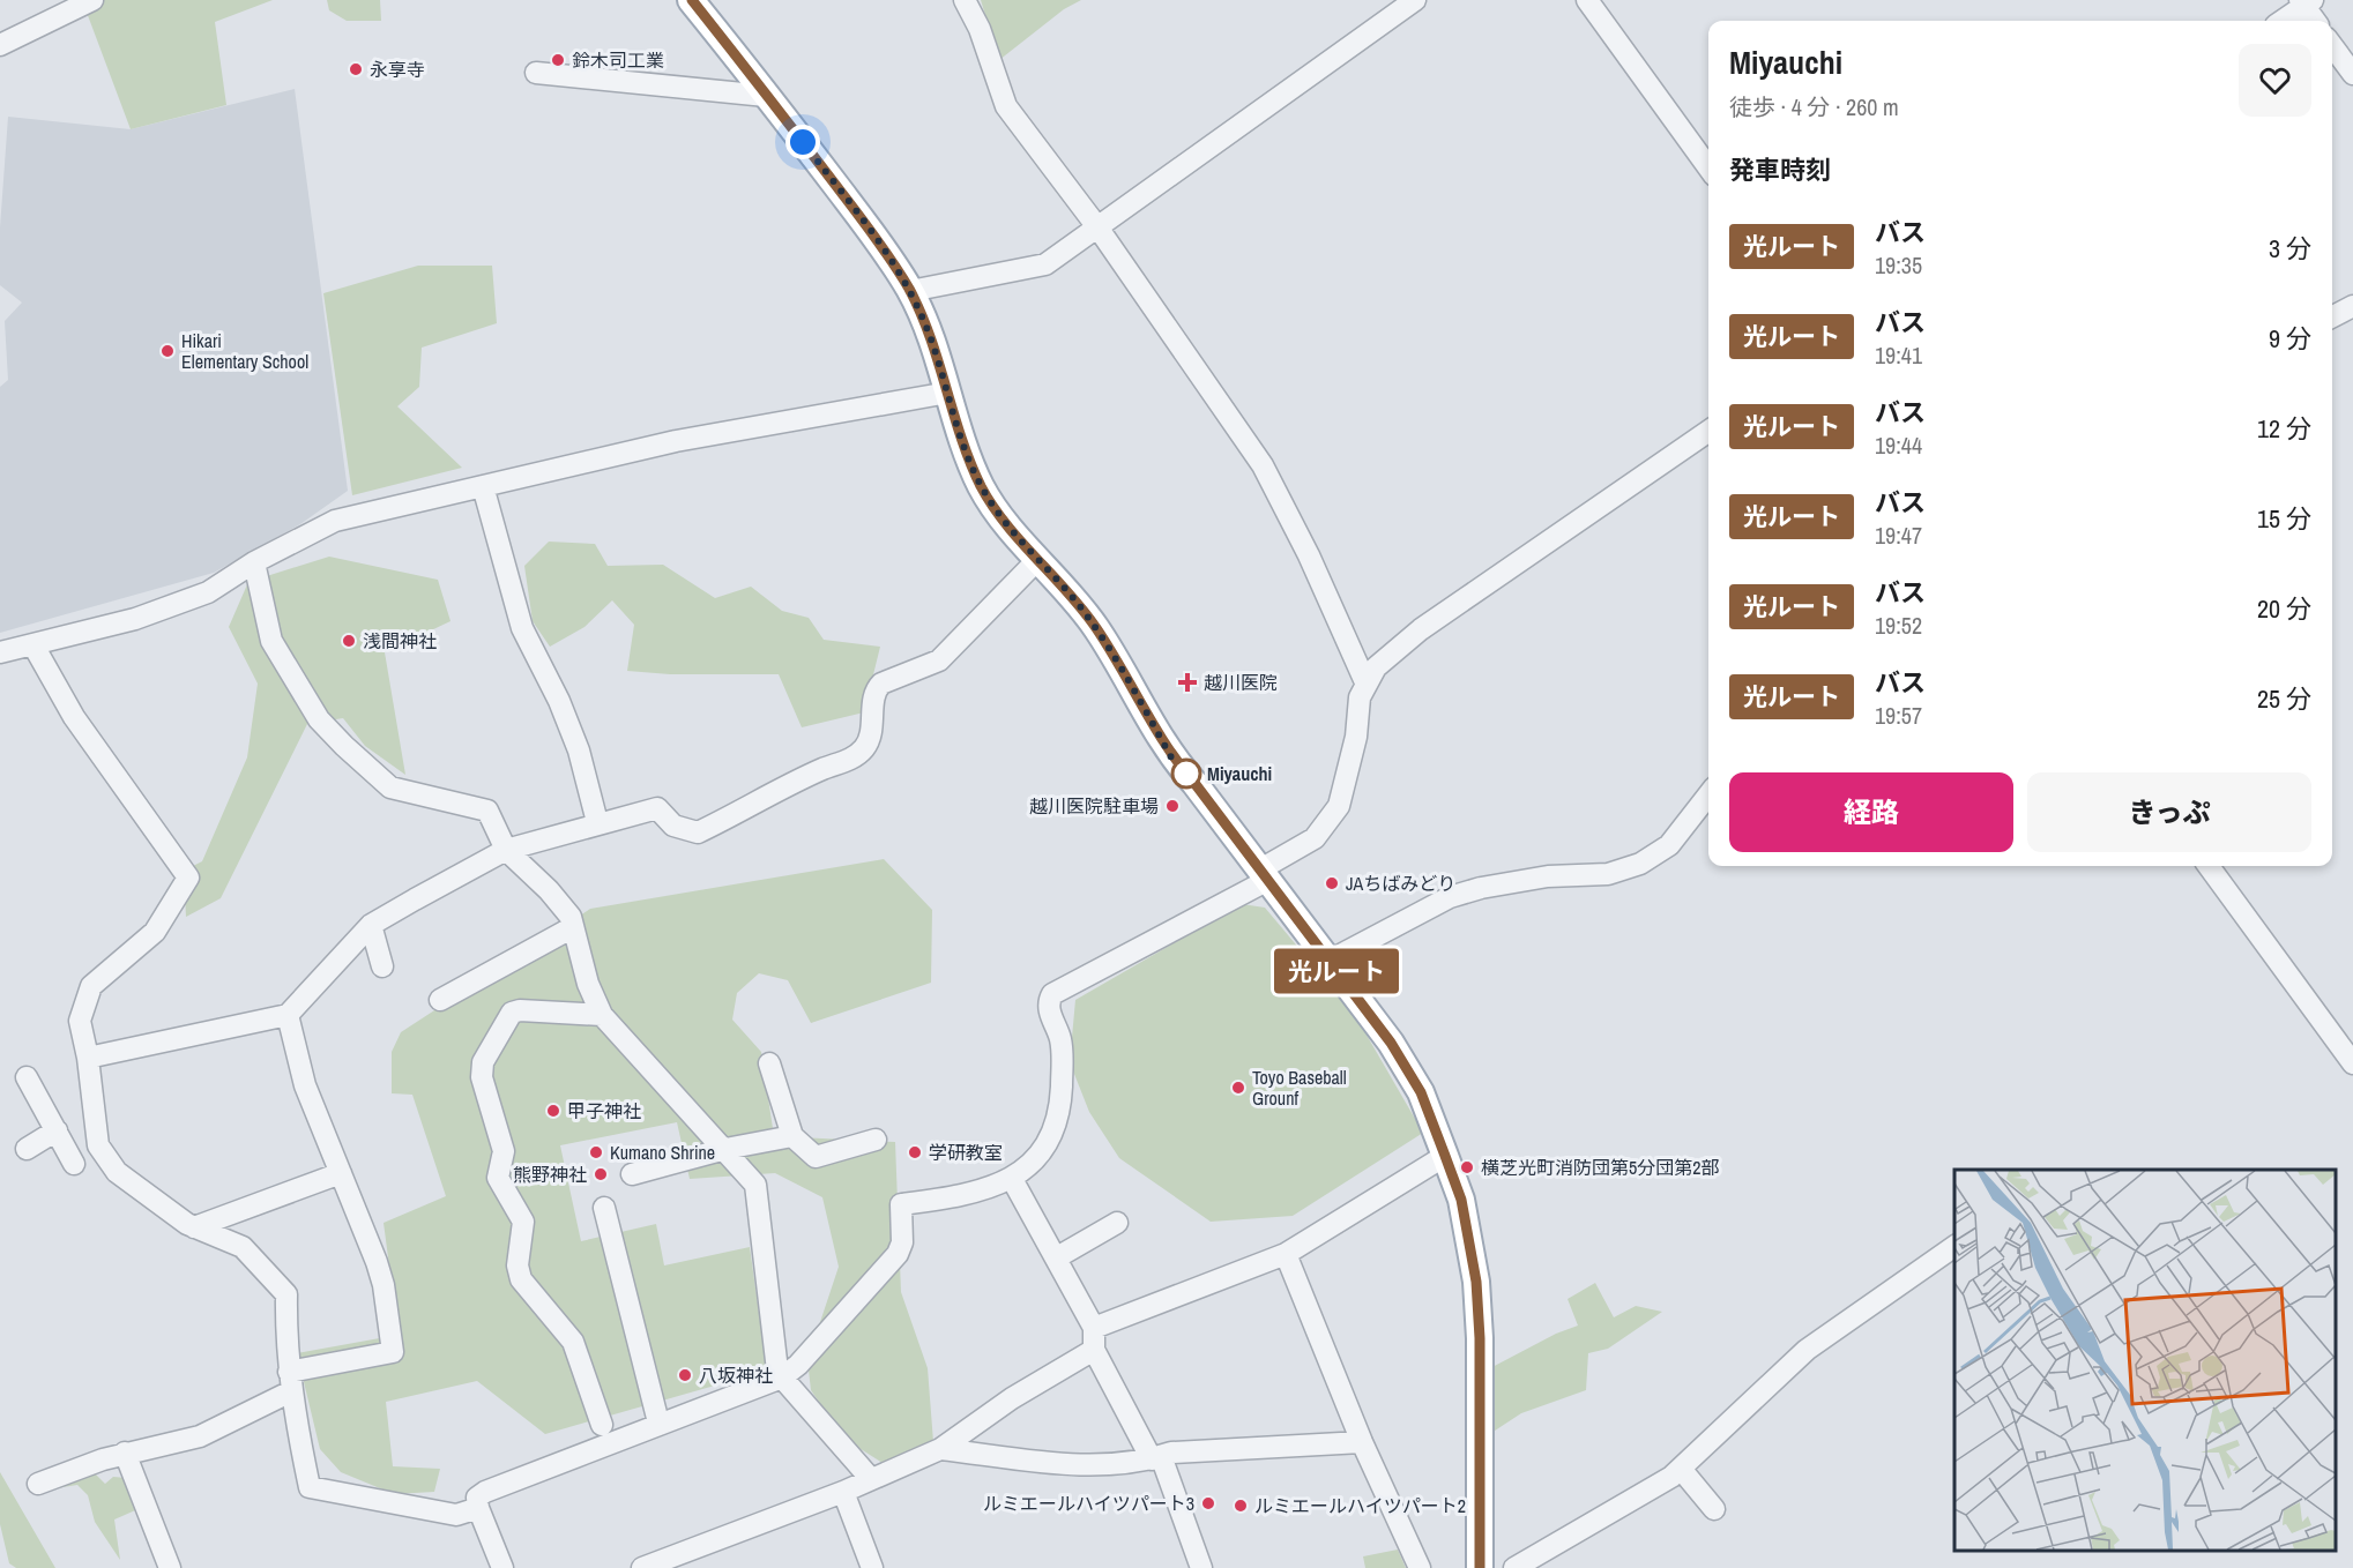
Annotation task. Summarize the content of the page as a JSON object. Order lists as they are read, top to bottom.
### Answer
{
  "places": {
    "other": [
      "鈴木司工業",
      "永享寺",
      "Hikari Elementary School",
      "浅間神社",
      "Miyauchi",
      "越川医院駐車場",
      "JAちばみどり",
      "Toyo Baseball Grounf",
      "甲子神社",
      "Kumano Shrine",
      "学研教室",
      "横芝光町消防団第5分団第2部",
      "熊野神社",
      "八坂神社",
      "ルミエールハイツパート3",
      "ルミエールハイツパート2"
    ],
    "health": ["越川医院"]
  },
  "lines": ["bus line 光ルート"],
  "page": {
    "on_map": "光ルート",
    "heading": [
      ["Miyauchi", "徒歩 · 4 分 · 260 m"],
      "発車時刻"
    ],
    "list": [
      {
        "mark": "光ルート",
        "name": "バス",
        "note": "19:35",
        "value": "3 分"
      },
      {
        "mark": "光ルート",
        "name": "バス",
        "note": "19:41",
        "value": "9 分"
      },
      {
        "mark": "光ルート",
        "name": "バス",
        "note": "19:44",
        "value": "12 分"
      },
      {
        "mark": "光ルート",
        "name": "バス",
        "note": "19:47",
        "value": "15 分"
      },
      {
        "mark": "光ルート",
        "name": "バス",
        "note": "19:52",
        "value": "20 分"
      },
      {
        "mark": "光ルート",
        "name": "バス",
        "note": "19:57",
        "value": "25 分"
      }
    ],
    "buttons": ["経路", "きっぷ"]
  }
}
